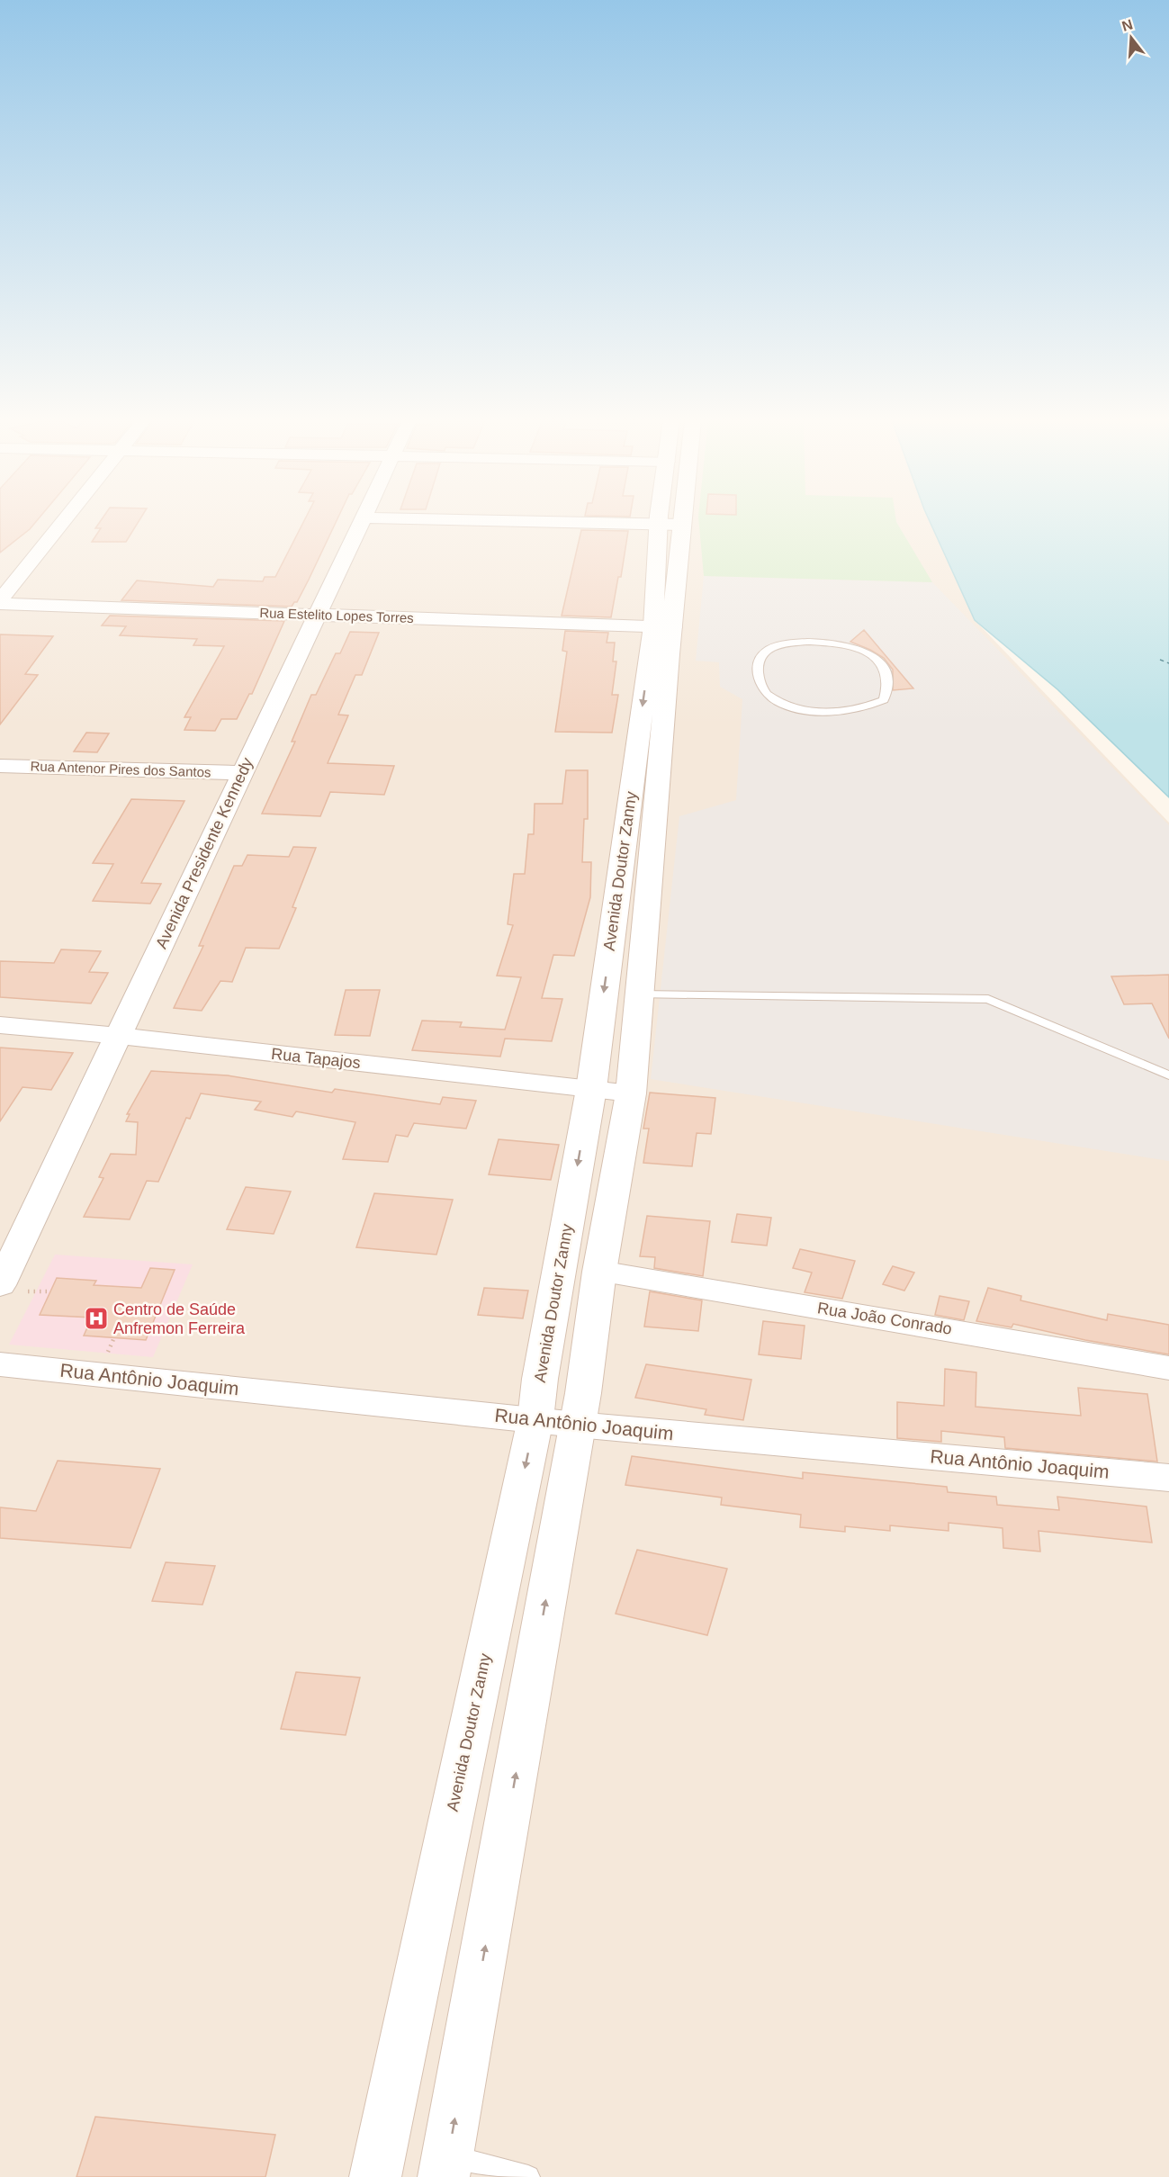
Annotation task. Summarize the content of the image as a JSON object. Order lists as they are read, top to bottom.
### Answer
{
  "streets": {
    "street": [
      "Rua Estelito Lopes Torres",
      "Rua Antenor Pires dos Santos",
      "Avenida Presidente Kennedy",
      "Avenida Doutor Zanny",
      "Rua Tapajos",
      "Rua João Conrado",
      "Rua Antônio Joaquim"
    ]
  },
  "crossings": [
    ["Rua Estelito Lopes Torres", "Avenida Presidente Kennedy"],
    ["Rua Estelito Lopes Torres", "Avenida Doutor Zanny"],
    ["Rua Antenor Pires dos Santos", "Avenida Presidente Kennedy"],
    ["Avenida Presidente Kennedy", "Rua Tapajos"],
    ["Avenida Doutor Zanny", "Rua Tapajos"],
    ["Avenida Doutor Zanny", "Rua João Conrado"],
    ["Avenida Doutor Zanny", "Rua Antônio Joaquim"]
  ],
  "places": {
    "hospital": ["Centro de Saúde Anfremon Ferreira"]
  },
  "north": "top"
}
